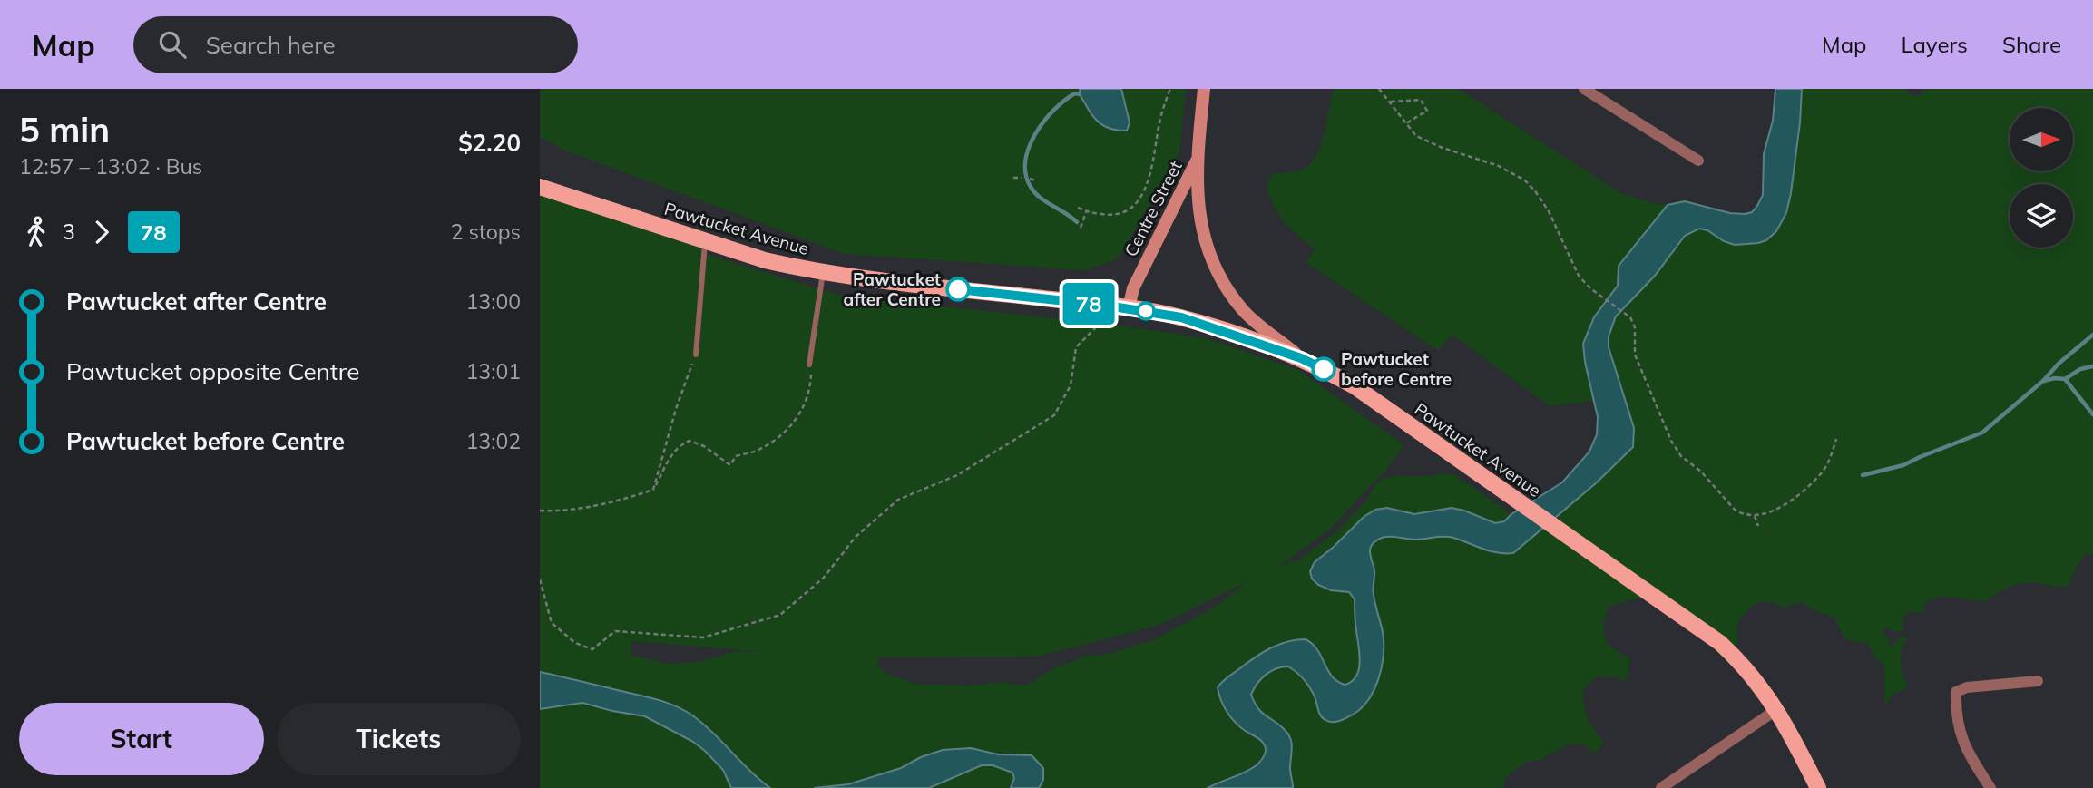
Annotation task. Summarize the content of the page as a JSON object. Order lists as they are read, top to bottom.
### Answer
{
  "streets": {
    "main road": ["Centre Street", "Pawtucket Avenue"]
  },
  "crossings": [
    ["Centre Street", "Pawtucket Avenue"]
  ],
  "places": ["Pawtucket after Centre", "Pawtucket before Centre"],
  "lines": ["bus line 78"],
  "north": "right",
  "page": {
    "header": "Map",
    "search": "Search here",
    "nav": ["Map", "Layers", "Share"],
    "heading": ["5 min", "12:57 – 13:02 · Bus", "$2.20"],
    "on_map": "78",
    "legs": ["3", "78", "2 stops"],
    "list": [
      {
        "name": "Pawtucket after Centre",
        "value": "13:00"
      },
      {
        "name": "Pawtucket opposite Centre",
        "value": "13:01"
      },
      {
        "name": "Pawtucket before Centre",
        "value": "13:02"
      }
    ],
    "buttons": ["Start", "Tickets"]
  }
}
